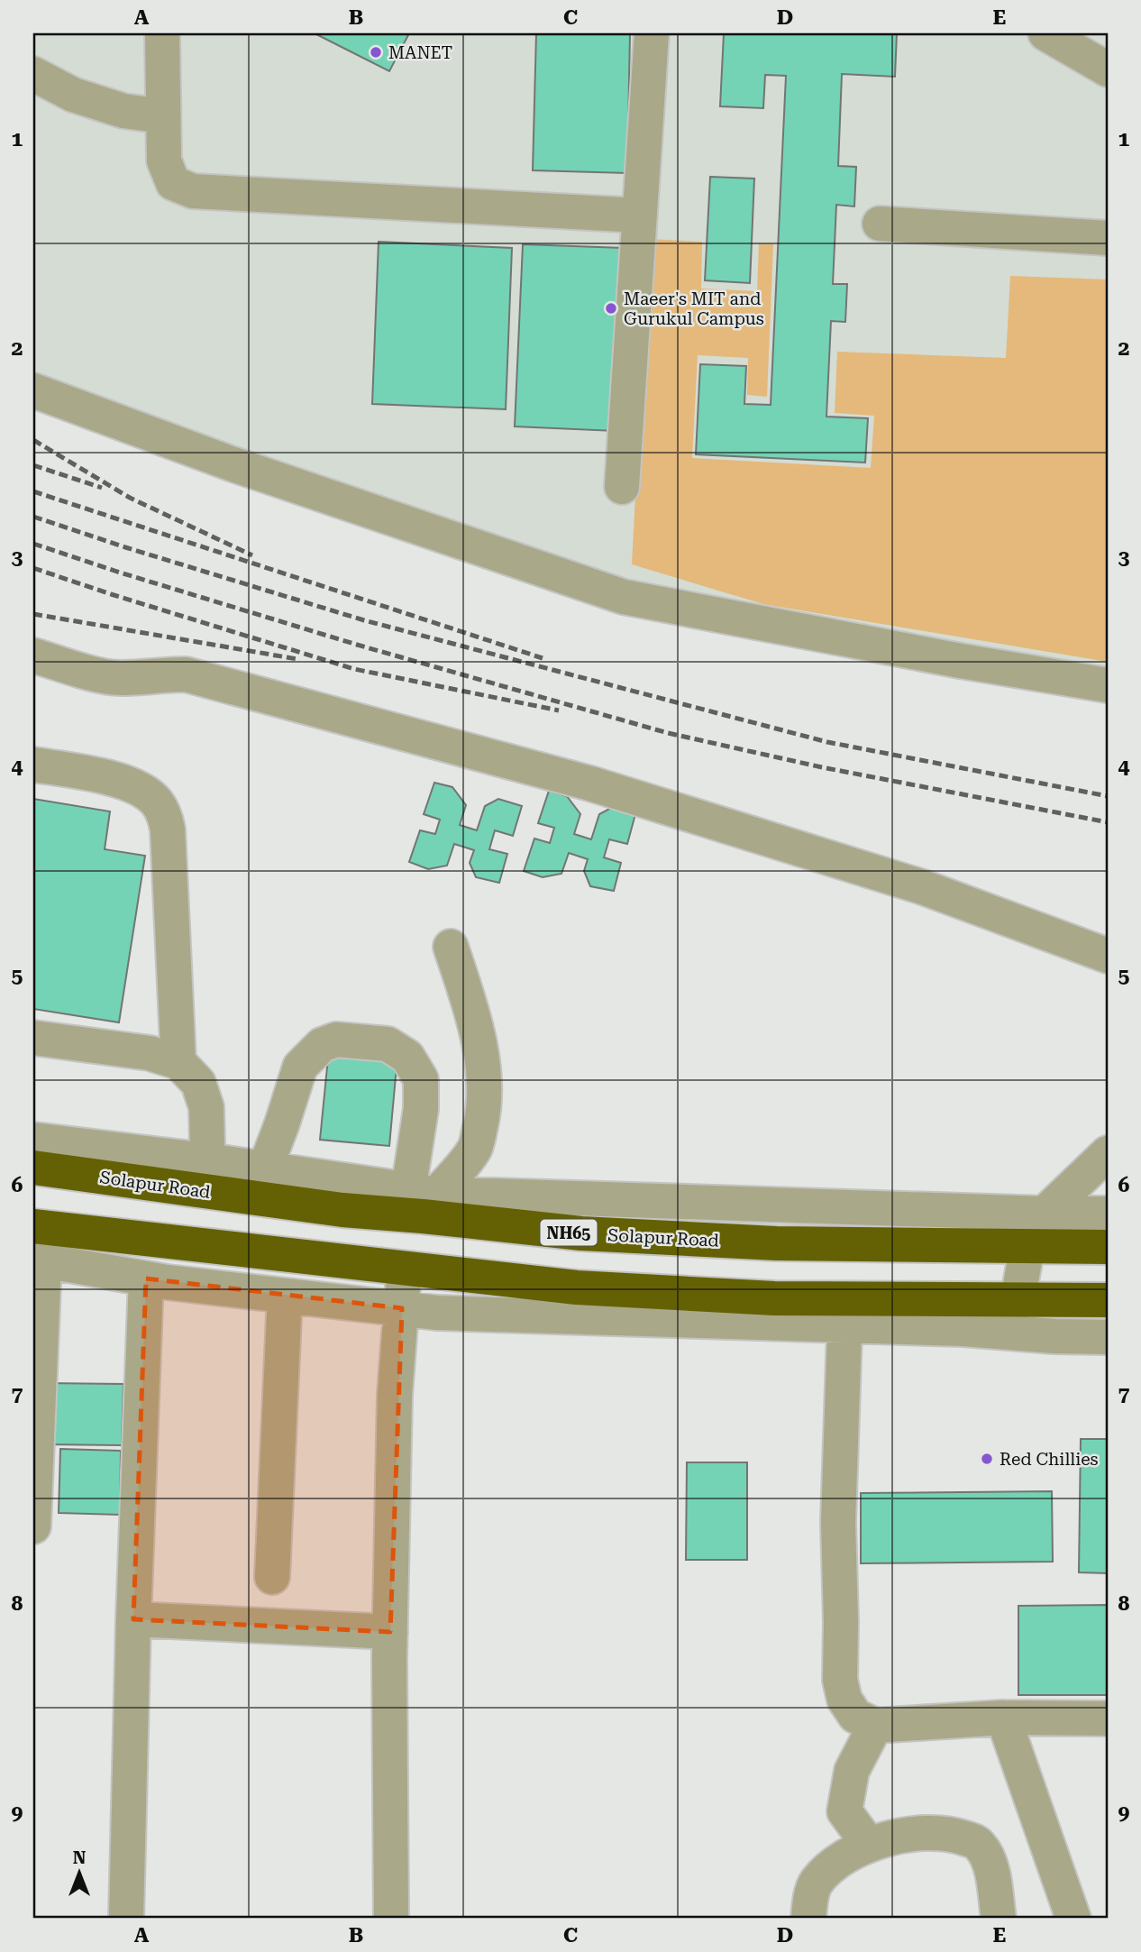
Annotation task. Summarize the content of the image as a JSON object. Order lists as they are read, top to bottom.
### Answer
{
  "streets": {
    "highway": ["Solapur Road", "NH65"]
  },
  "places": ["MANET", "Maeer's MIT and Gurukul Campus", "Red Chillies"],
  "north": "top",
  "grid": {
    "columns": [
      "A",
      "B",
      "C",
      "D",
      "E"
    ],
    "rows": [
      "1",
      "2",
      "3",
      "4",
      "5",
      "6",
      "7",
      "8",
      "9"
    ]
  }
}
